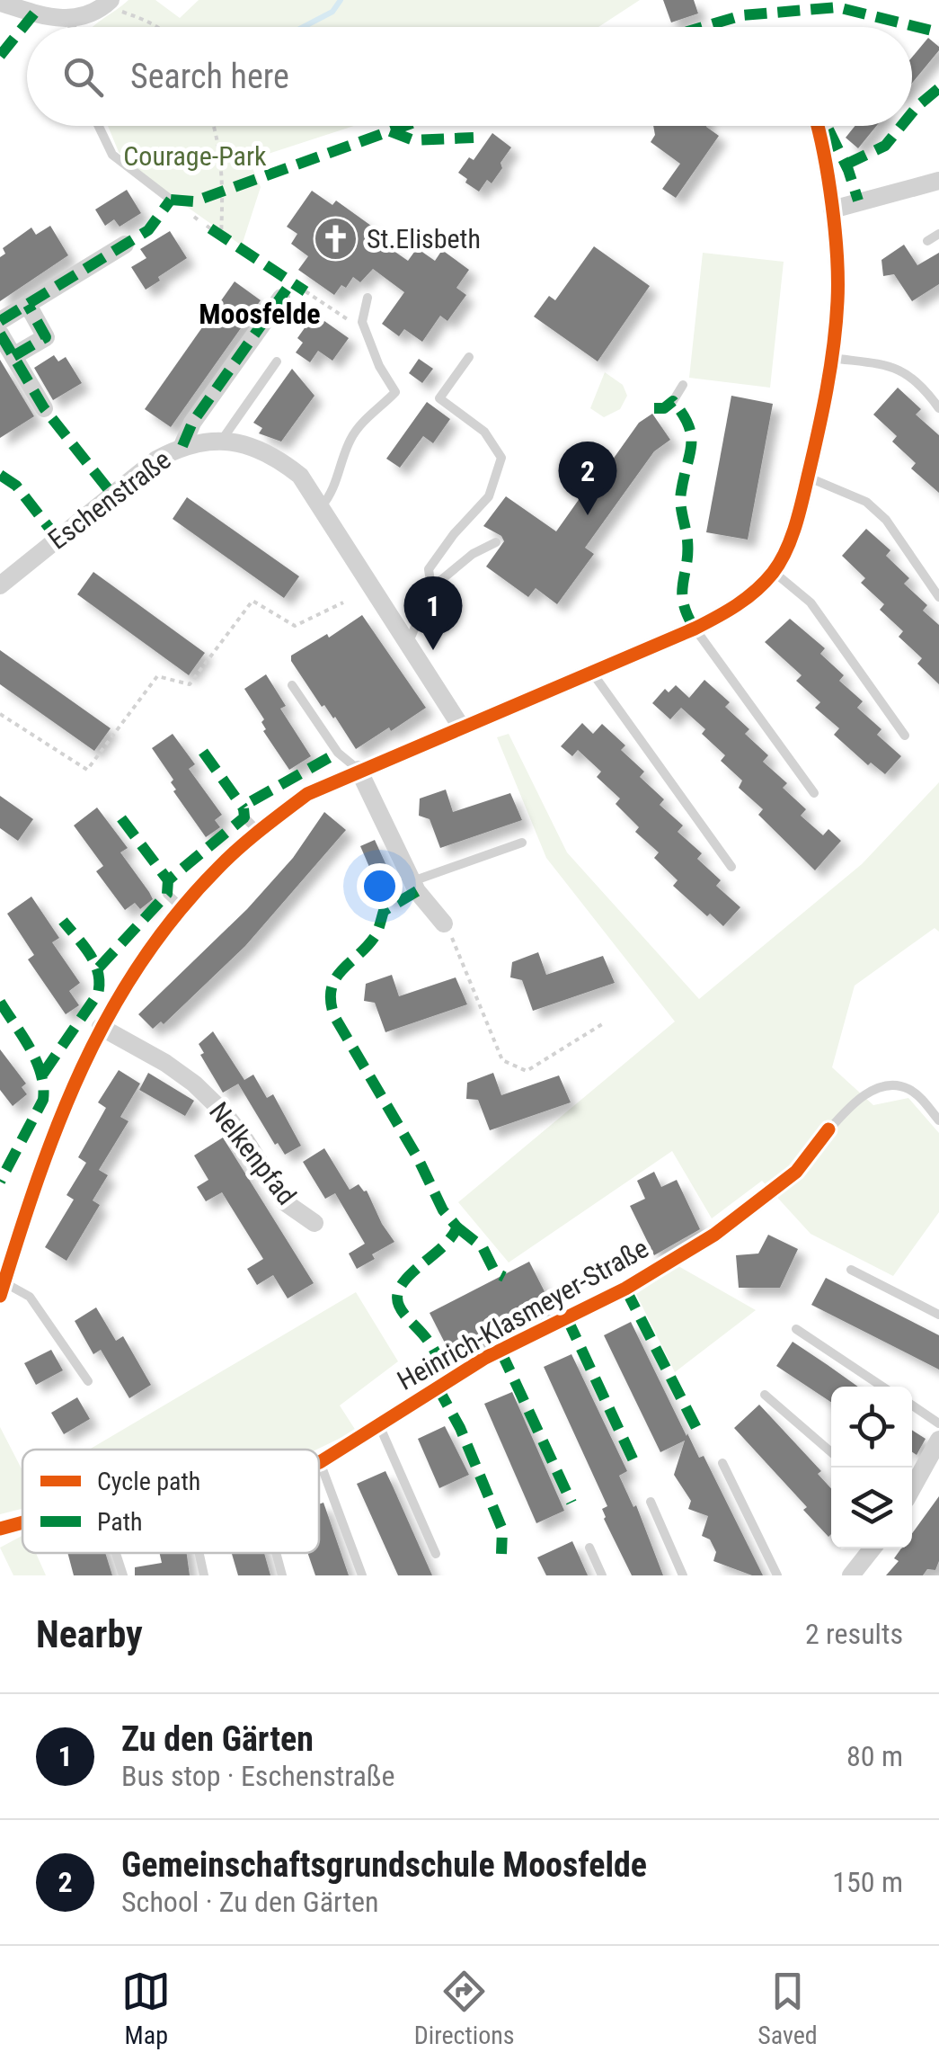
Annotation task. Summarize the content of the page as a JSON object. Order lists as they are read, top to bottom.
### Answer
{
  "streets": {
    "street": ["Eschenstraße", "Nelkenpfad", "Heinrich-Klasmeyer-Straße"]
  },
  "districts": ["Moosfelde"],
  "parks": ["Courage-Park"],
  "places": {
    "church": ["St.Elisbeth"]
  },
  "legend": ["Cycle path", "Path"],
  "page": {
    "search": "Search here",
    "pins": ["2", "1"],
    "heading": ["Nearby", "2 results"],
    "list": [
      {
        "mark": "1",
        "name": "Zu den Gärten",
        "note": "Bus stop · Eschenstraße",
        "value": "80 m"
      },
      {
        "mark": "2",
        "name": "Gemeinschaftsgrundschule Moosfelde",
        "note": "School · Zu den Gärten",
        "value": "150 m"
      }
    ],
    "nav": ["Map", "Directions", "Saved"]
  }
}
